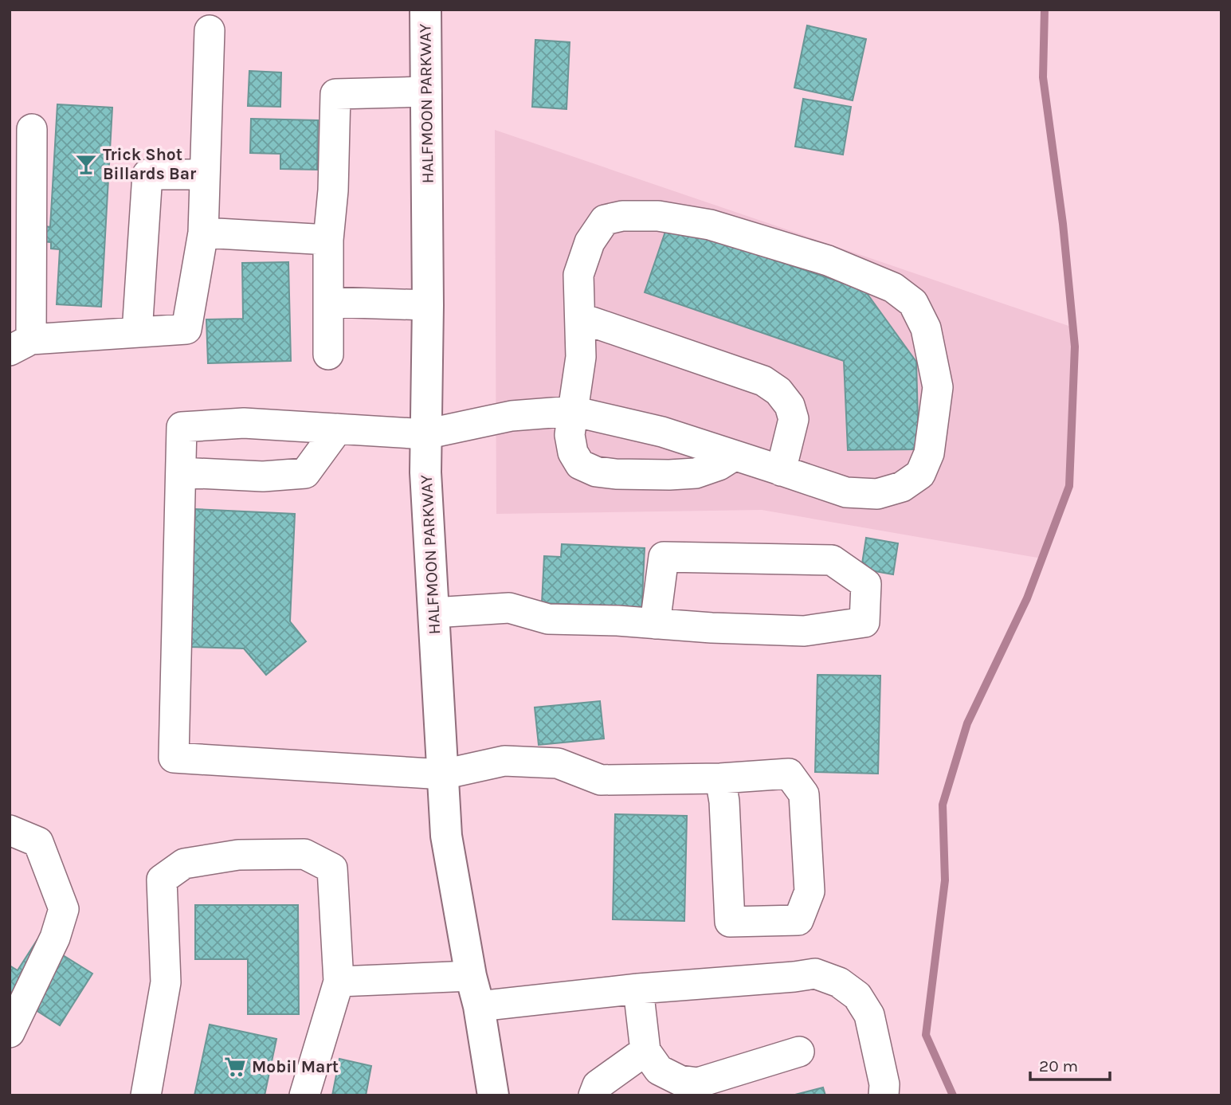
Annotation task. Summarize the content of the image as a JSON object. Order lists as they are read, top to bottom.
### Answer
{
  "streets": {
    "main road": ["HALFMOON PARKWAY"]
  },
  "places": {
    "bar": ["Trick Shot Billards Bar"],
    "supermarket": ["Mobil Mart"]
  },
  "scale_bar": "20 m"
}
